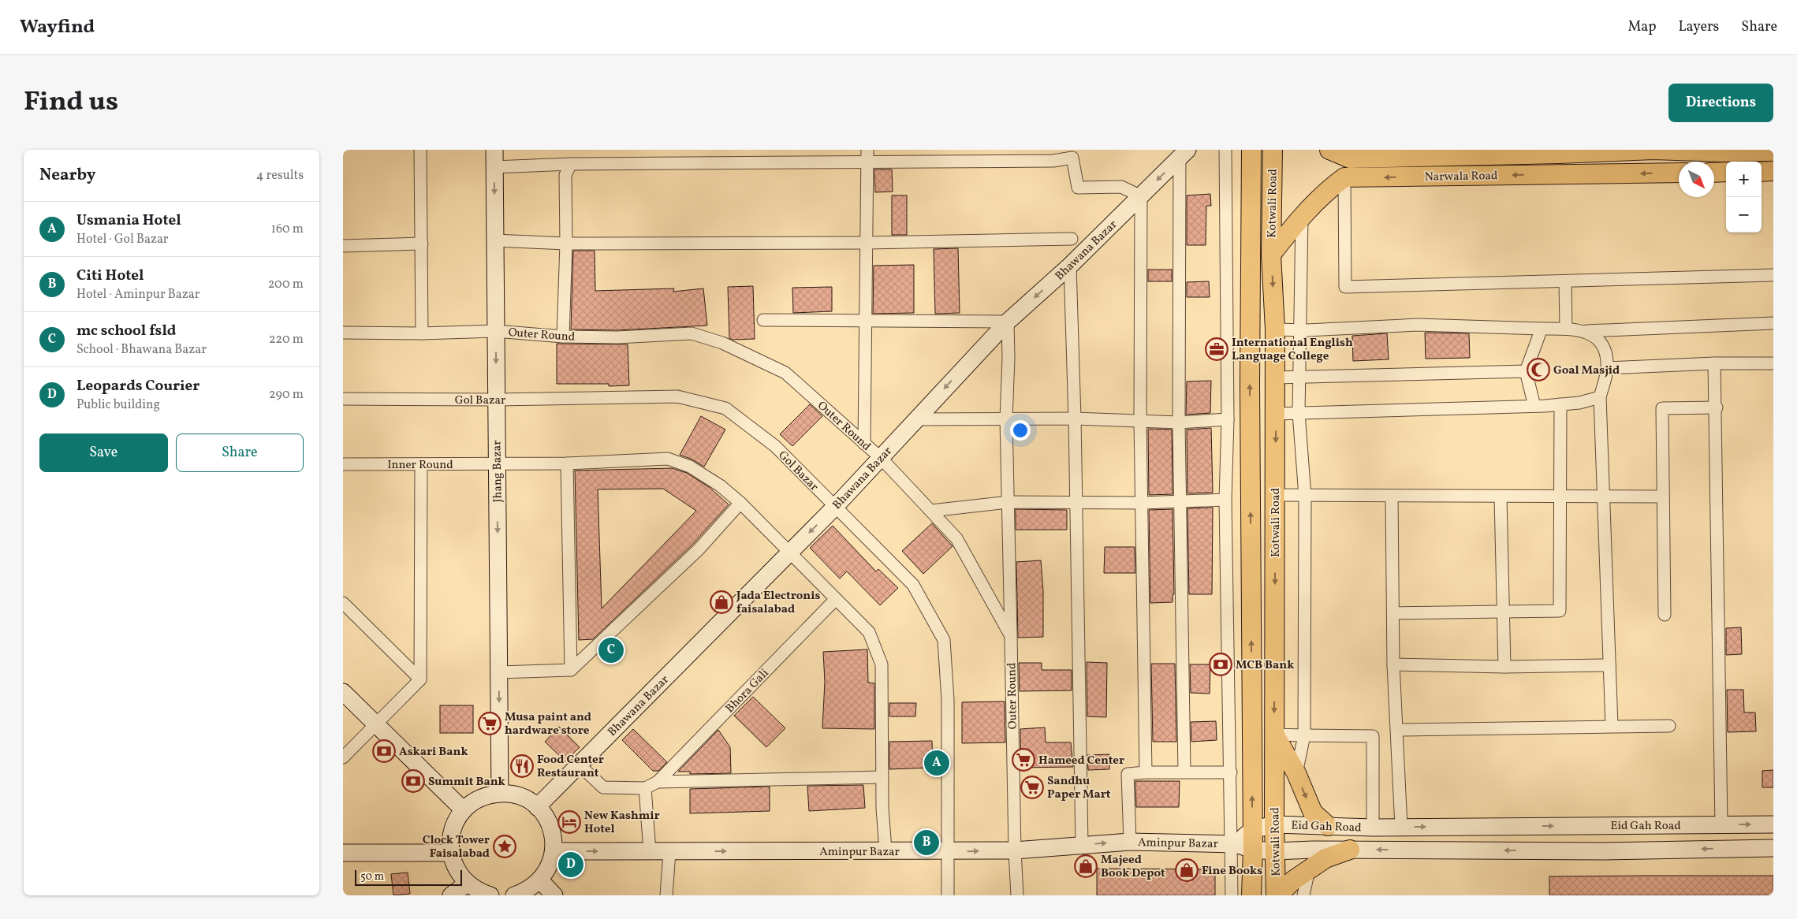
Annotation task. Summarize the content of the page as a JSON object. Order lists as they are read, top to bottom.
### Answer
{
  "streets": {
    "main road": ["Narwala Road", "Kotwali Road"],
    "street": [
      "Bhawana Bazar",
      "Outer Round",
      "Gol Bazar",
      "Inner Round",
      "Jhang Bazar",
      "Bhora Gali",
      "Eid Gah Road",
      "Aminpur Bazar"
    ]
  },
  "crossings": [
    ["Kotwali Road", "Eid Gah Road"],
    ["Bhawana Bazar", "Outer Round"],
    ["Bhawana Bazar", "Gol Bazar"],
    ["Bhawana Bazar", "Inner Round"],
    ["Outer Round", "Jhang Bazar"],
    ["Outer Round", "Aminpur Bazar"],
    ["Gol Bazar", "Jhang Bazar"],
    ["Gol Bazar", "Aminpur Bazar"],
    ["Inner Round", "Jhang Bazar"],
    ["Inner Round", "Bhora Gali"],
    ["Inner Round", "Aminpur Bazar"],
    ["Eid Gah Road", "Aminpur Bazar"]
  ],
  "one_way": ["Bhawana Bazar"],
  "places": {
    "office": ["International English Language College"],
    "mosque": ["Goal Masjid"],
    "shop": ["Jada Electronis faisalabad", "Majeed Book Depot", "Fine Books"],
    "bank": ["MCB Bank", "Askari Bank", "Summit Bank"],
    "supermarket": ["Musa paint and hardware store", "Hameed Center", "Sandhu Paper Mart"],
    "restaurant": ["Food Center Restaurant"],
    "hotel": ["New Kashmir Hotel"],
    "place": ["Clock Tower Faisalabad"]
  },
  "scale_bar": "50 m",
  "north": "bottom right",
  "page": {
    "header": "Wayfind",
    "nav": ["Map", "Layers", "Share"],
    "title": "Find us",
    "buttons": [
      "Directions",
      ["Save", "Share"]
    ],
    "heading": ["Nearby", "4 results"],
    "map_buttons": ["+", "−"],
    "list": [
      {
        "mark": "A",
        "name": "Usmania Hotel",
        "note": "Hotel · Gol Bazar",
        "value": "160 m"
      },
      {
        "mark": "B",
        "name": "Citi Hotel",
        "note": "Hotel · Aminpur Bazar",
        "value": "200 m"
      },
      {
        "mark": "C",
        "name": "mc school fsld",
        "note": "School · Bhawana Bazar",
        "value": "220 m"
      },
      {
        "mark": "D",
        "name": "Leopards Courier",
        "note": "Public building",
        "value": "290 m"
      }
    ],
    "pins": [
      "C",
      "A",
      "B",
      "D"
    ],
    "scale": "50 m"
  }
}
